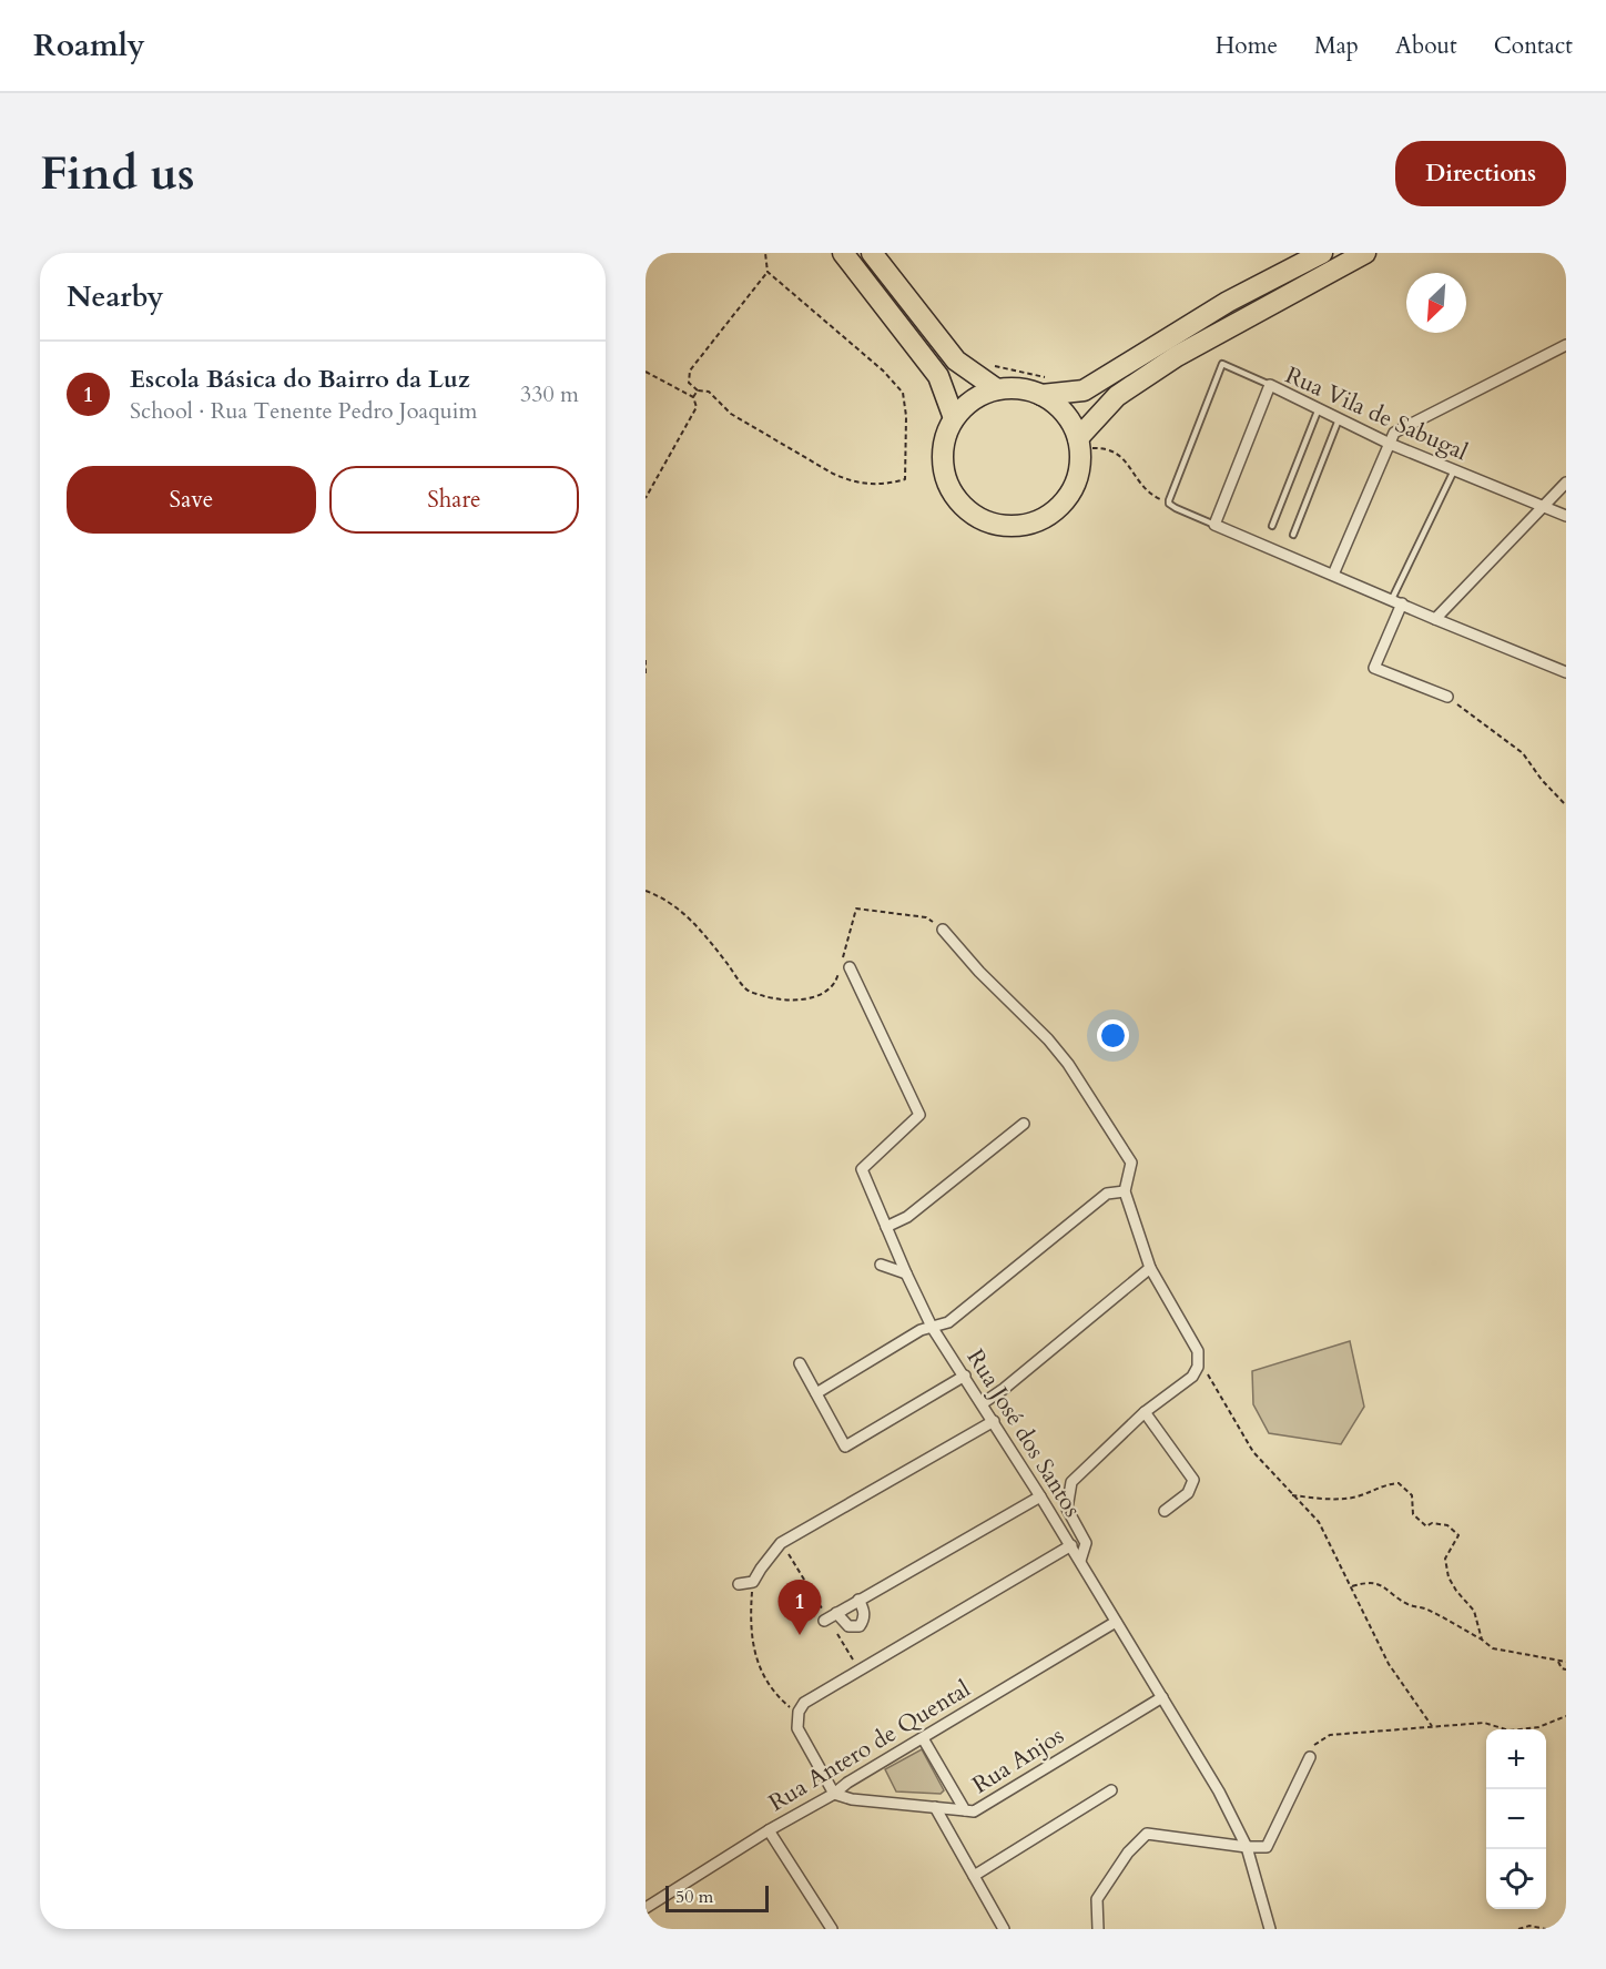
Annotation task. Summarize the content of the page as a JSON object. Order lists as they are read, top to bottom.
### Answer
{
  "streets": {
    "street": [
      "Rua Vila de Sabugal",
      "Rua José dos Santos",
      "Rua Antero de Quental",
      "Rua Anjos"
    ]
  },
  "crossings": [
    ["Rua José dos Santos", "Rua Antero de Quental"],
    ["Rua José dos Santos", "Rua Anjos"],
    ["Rua Antero de Quental", "Rua Anjos"]
  ],
  "scale_bar": "50 m",
  "north": "bottom left",
  "page": {
    "header": "Roamly",
    "nav": [
      "Home",
      "Map",
      "About",
      "Contact"
    ],
    "buttons": [
      "Directions",
      ["Save", "Share"]
    ],
    "title": "Find us",
    "heading": "Nearby",
    "list": [
      {
        "mark": "1",
        "name": "Escola Básica do Bairro da Luz",
        "note": "School · Rua Tenente Pedro Joaquim",
        "value": "330 m"
      }
    ],
    "pins": "1",
    "map_buttons": ["+", "−"],
    "scale": "50 m"
  }
}
